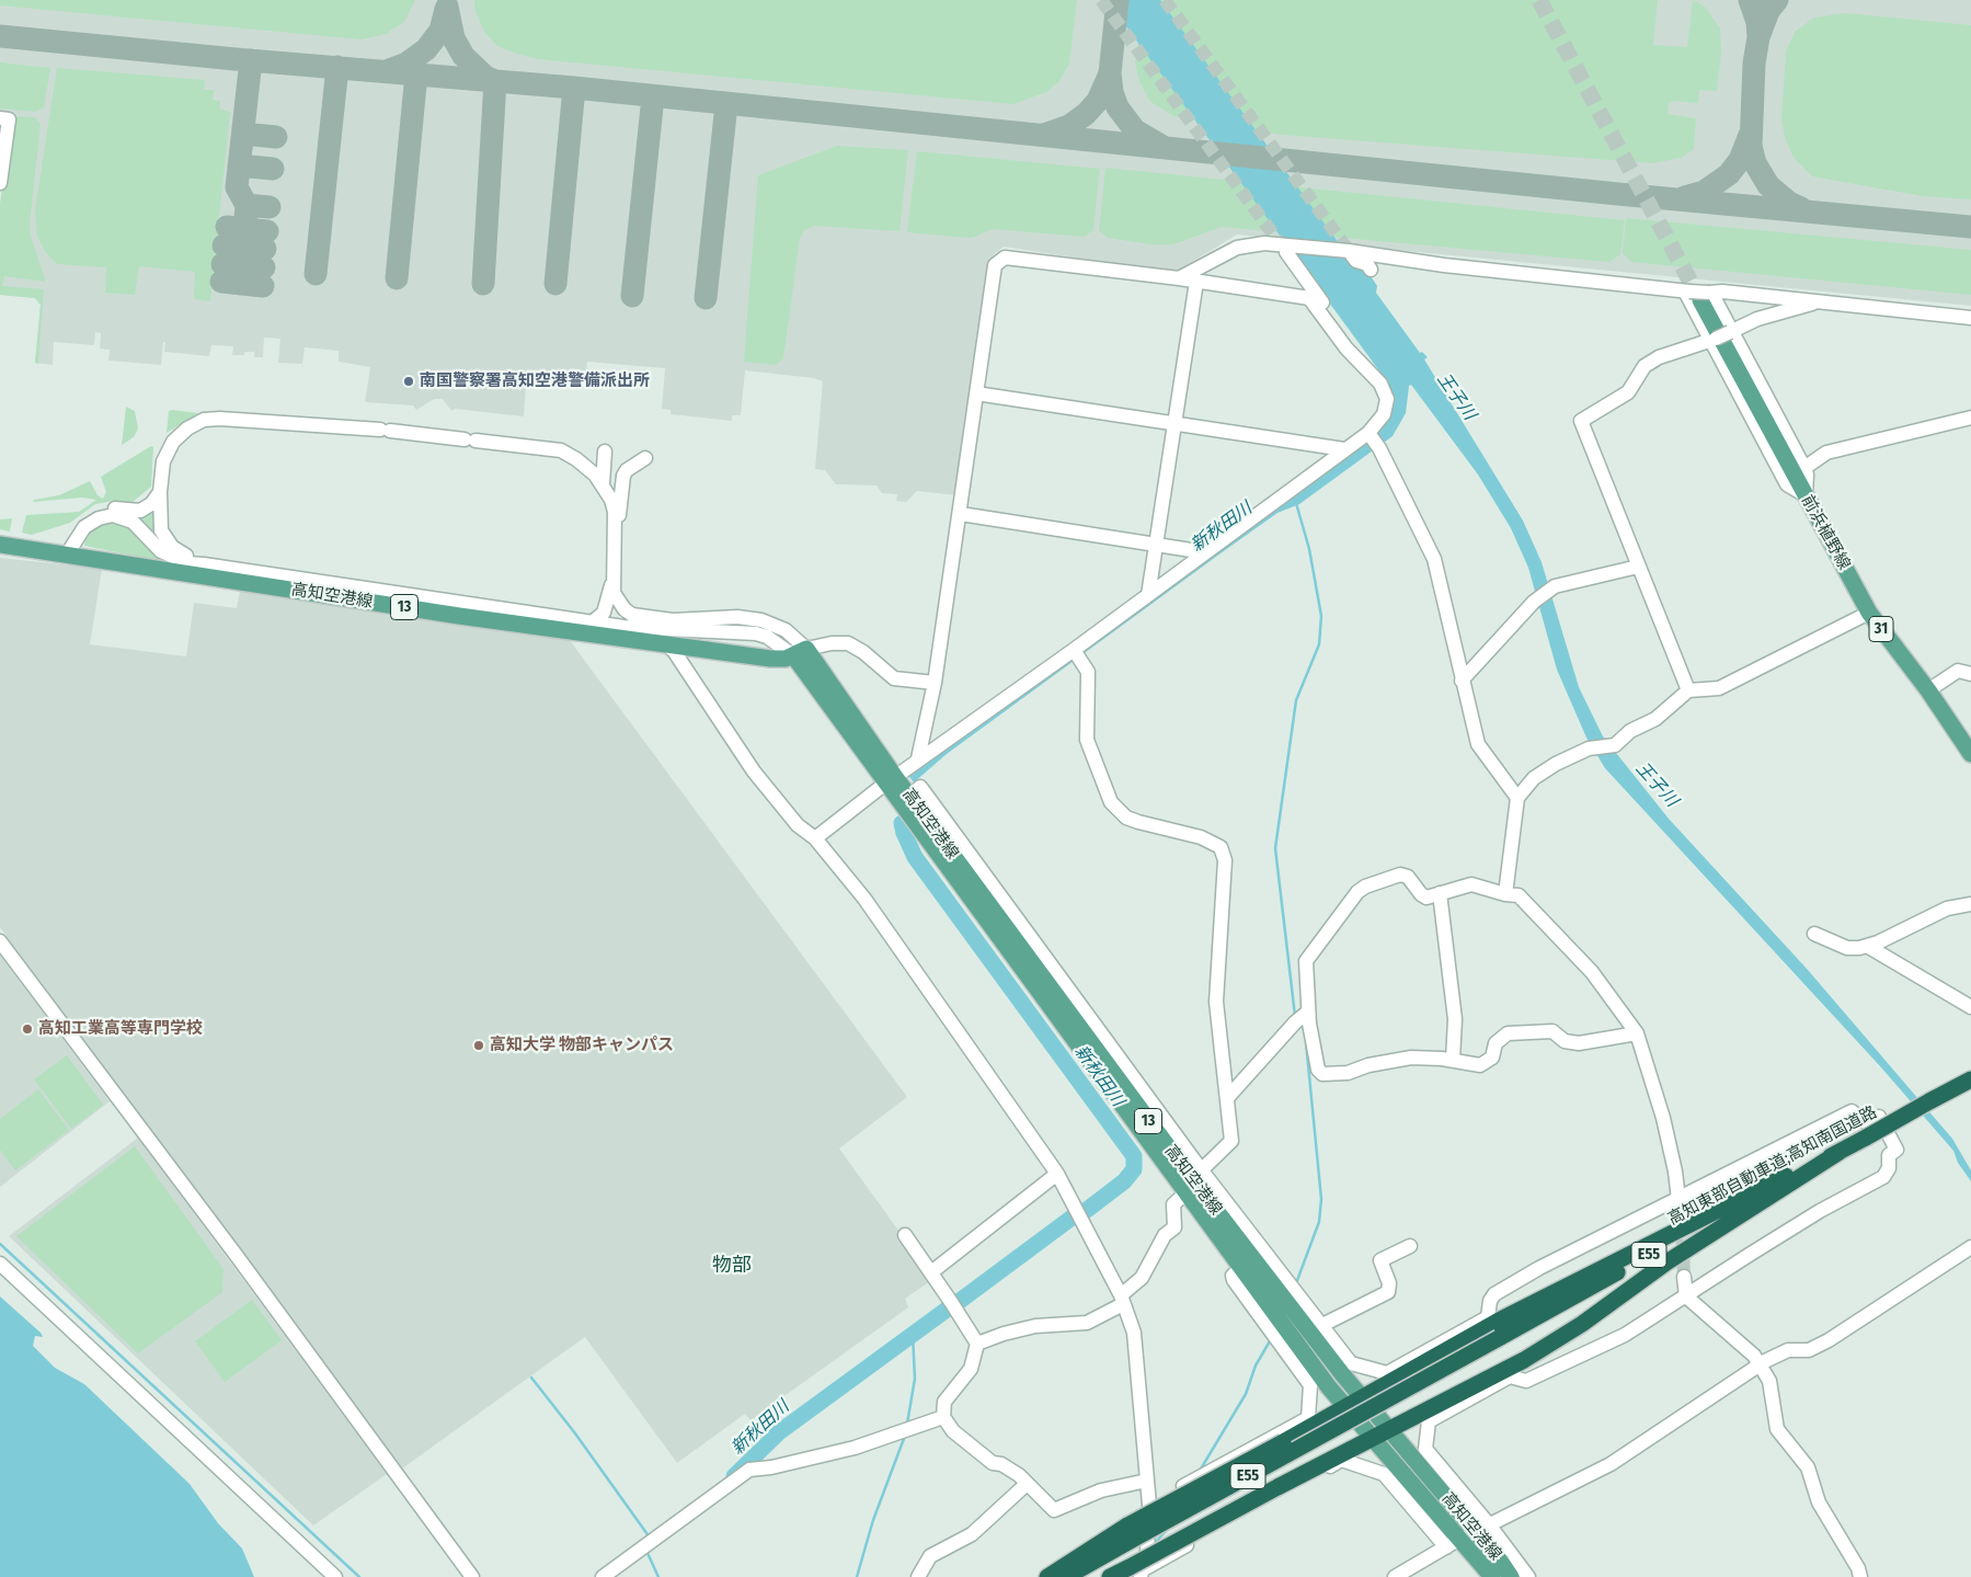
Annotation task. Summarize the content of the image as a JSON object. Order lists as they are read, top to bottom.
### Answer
{
  "streets": {
    "highway": ["高知東部自動車道;高知南国道路", "E55"],
    "main road": [
      "前浜植野線",
      "高知空港線",
      "13",
      "31"
    ]
  },
  "crossings": [
    ["高知空港線", "高知東部自動車道;高知南国道路"],
    ["高知空港線", "E55"],
    ["高知東部自動車道;高知南国道路", "E55"]
  ],
  "districts": ["物部"],
  "water": ["王子川", "新秋田川"],
  "places": ["南国警察署高知空港警備派出所", "高知工業高等専門学校", "高知大学 物部キャンパス"]
}
